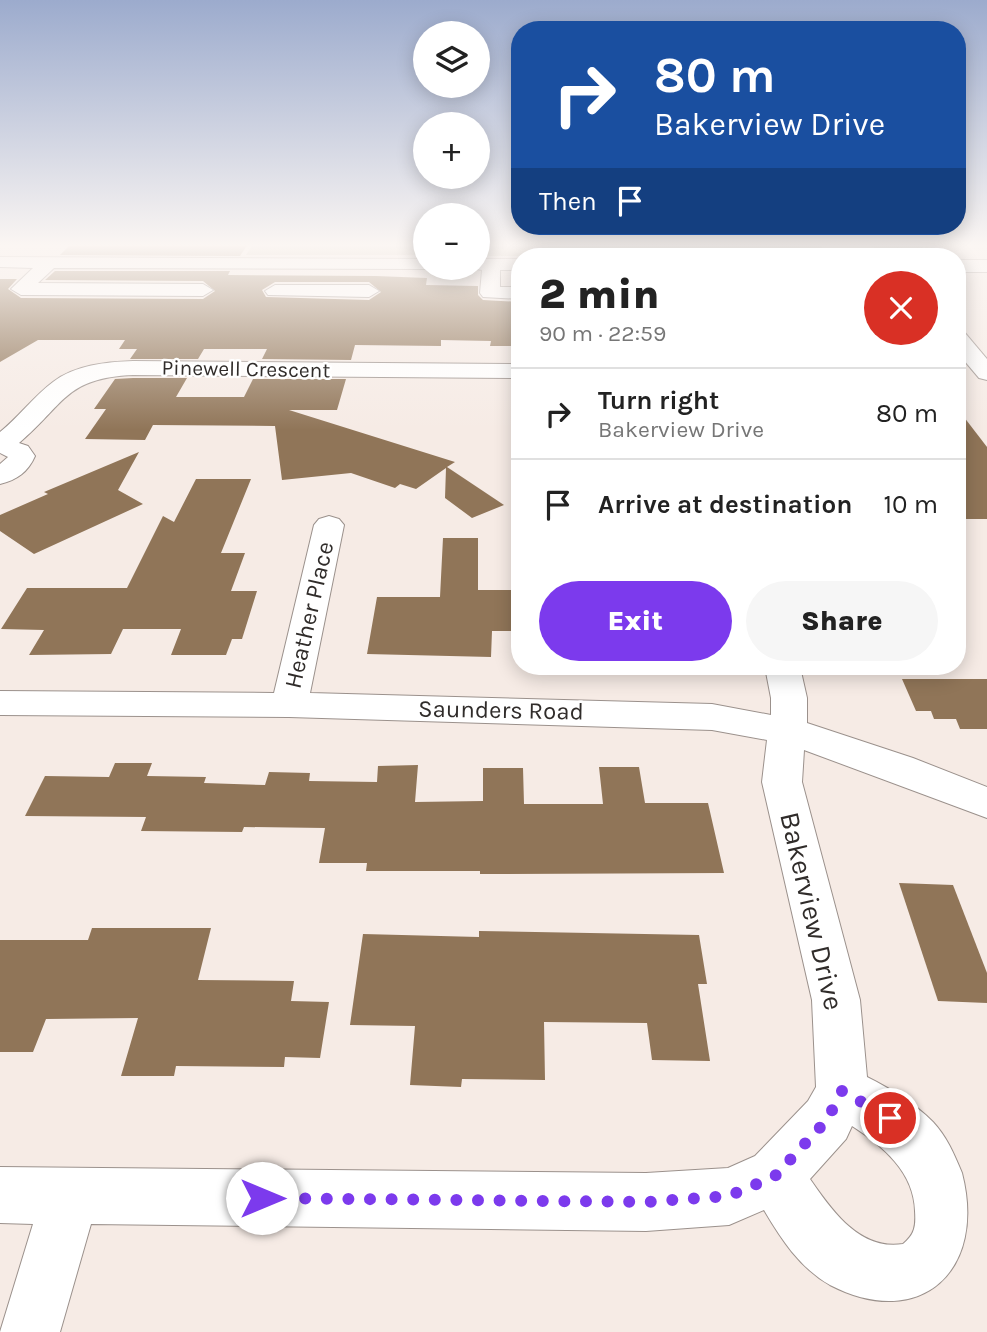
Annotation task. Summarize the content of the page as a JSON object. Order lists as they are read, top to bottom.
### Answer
{
  "streets": {
    "street": [
      "Pinewell Crescent",
      "Heather Place",
      "Saunders Road",
      "Bakerview Drive"
    ]
  },
  "crossings": [
    ["Heather Place", "Saunders Road"],
    ["Saunders Road", "Bakerview Drive"]
  ],
  "page": {
    "map_buttons": ["+", "−"],
    "turn": ["80 m", "Bakerview Drive"],
    "then": "Then",
    "heading": ["2 min", "90 m · 22:59"],
    "list": [
      {
        "name": "Turn right",
        "note": "Bakerview Drive",
        "value": "80 m"
      },
      {
        "name": "Arrive at destination",
        "value": "10 m"
      }
    ],
    "buttons": ["Exit", "Share"]
  }
}
